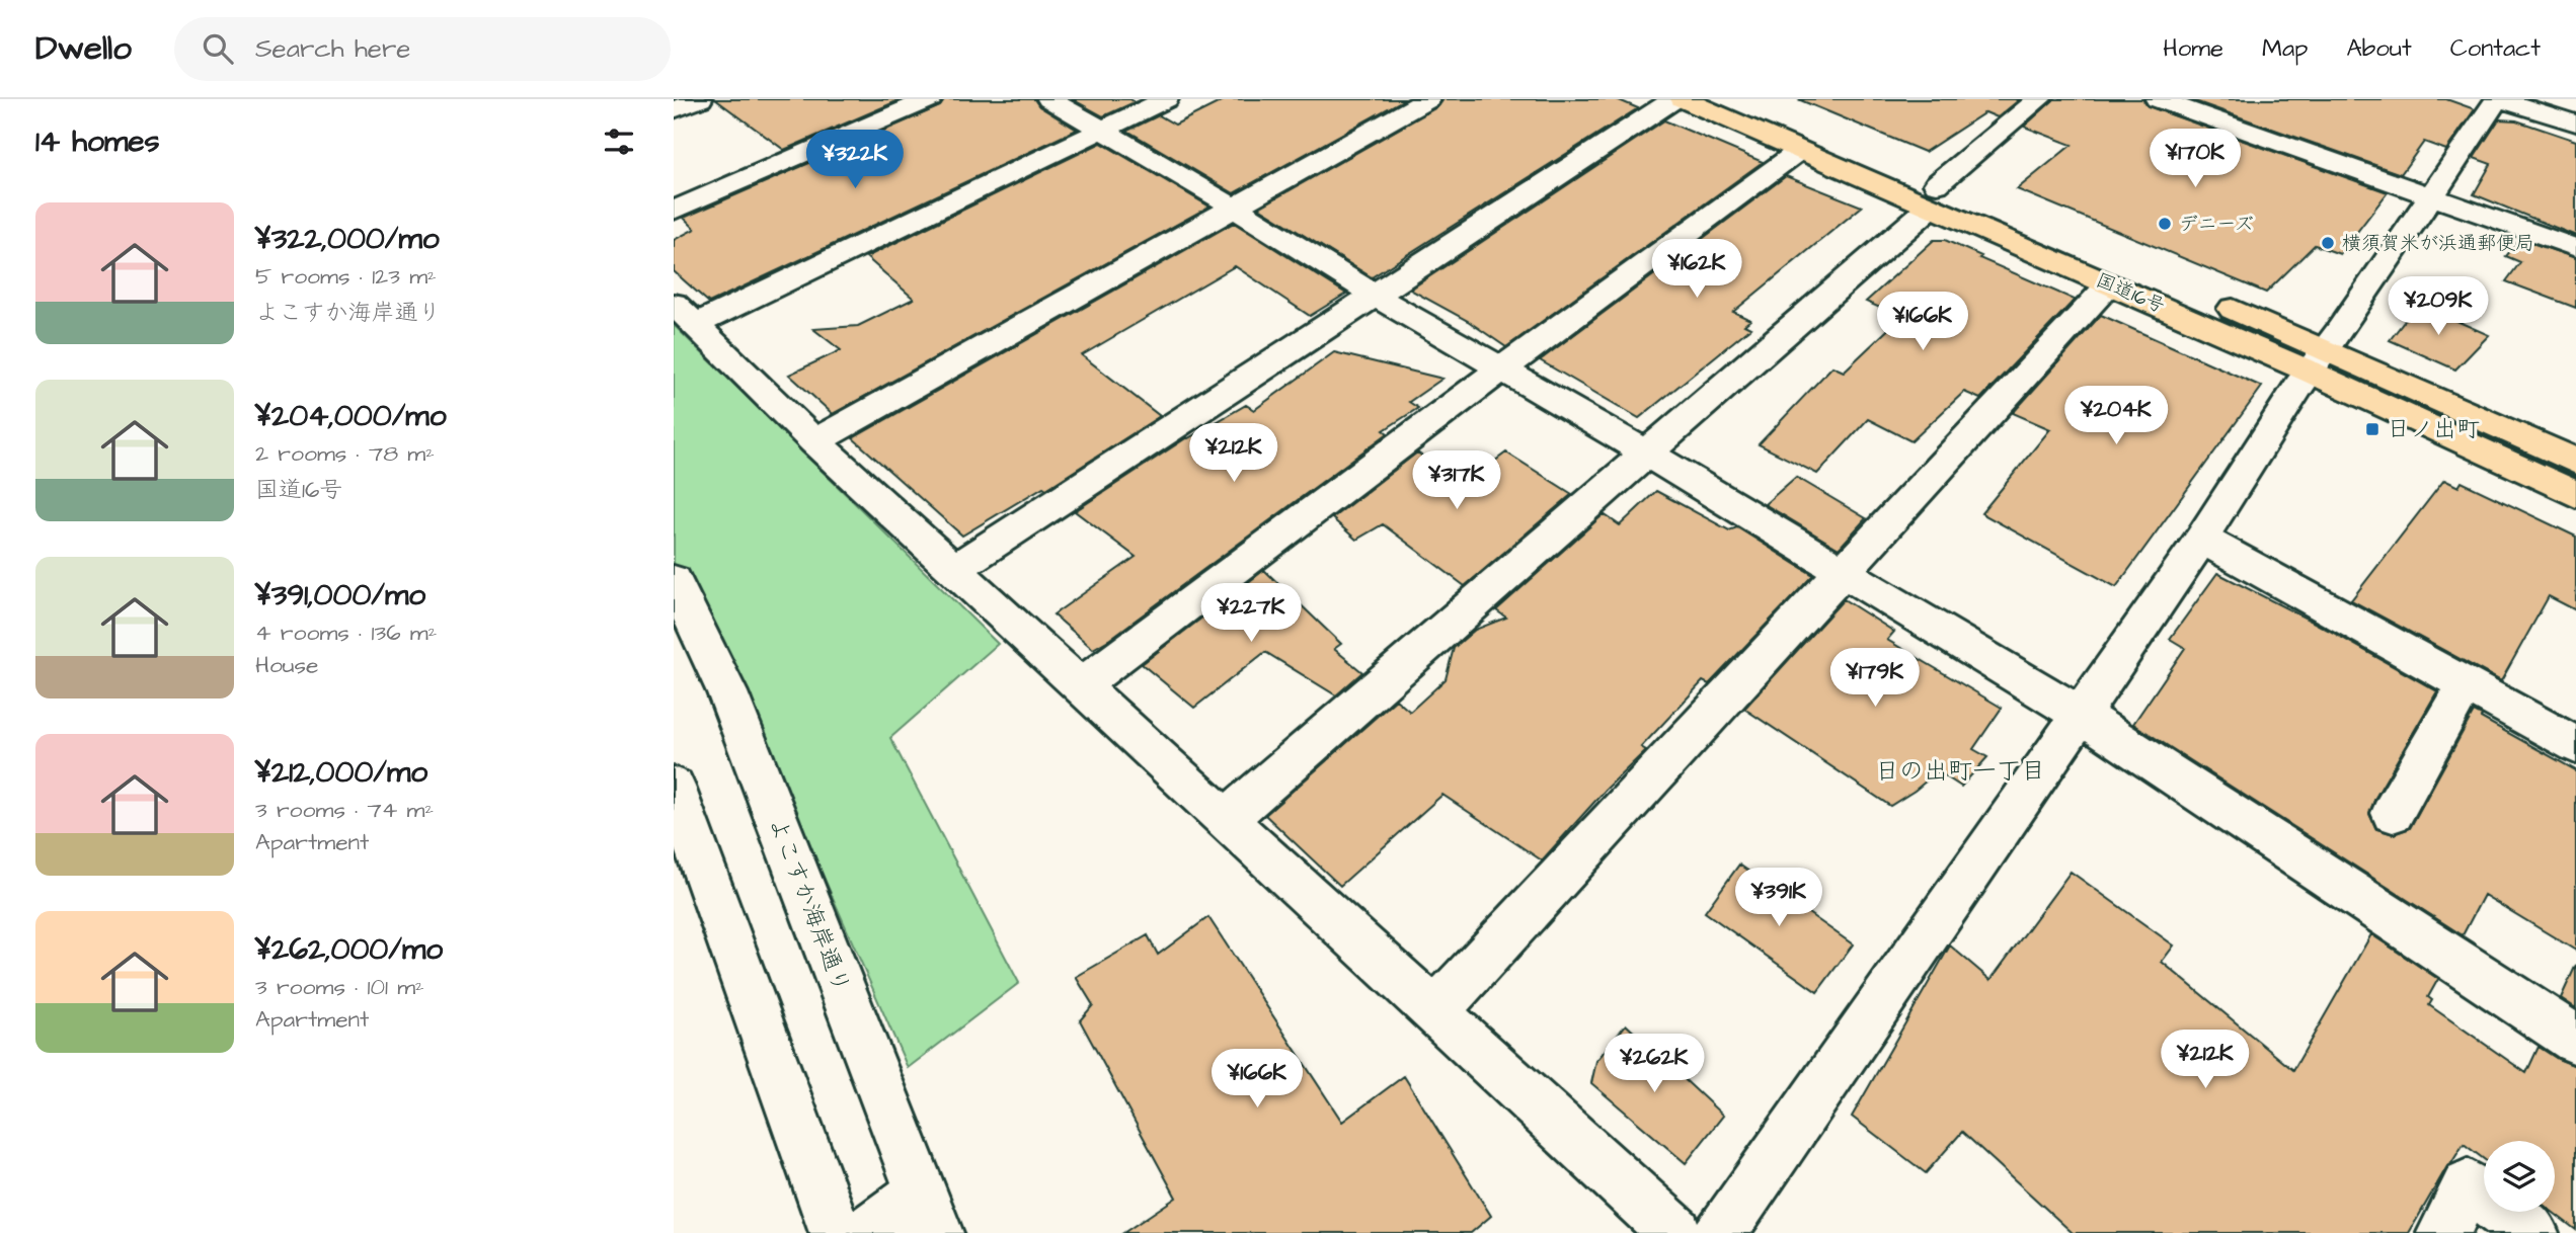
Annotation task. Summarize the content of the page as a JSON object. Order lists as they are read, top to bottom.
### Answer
{
  "streets": {
    "highway": ["国道16号"],
    "street": ["よこすか海岸通り"]
  },
  "districts": ["日の出町一丁目"],
  "places": {
    "other": ["デニーズ", "横須賀米が浜通郵便局"],
    "transit": ["日ノ出町"]
  },
  "page": {
    "header": "Dwello",
    "search": "Search here",
    "nav": [
      "Home",
      "Map",
      "About",
      "Contact"
    ],
    "heading": "14 homes",
    "price": [
      "¥170K",
      "¥322K",
      "¥162K",
      "¥209K",
      "¥166K",
      "¥204K",
      "¥212K",
      "¥317K",
      "¥227K",
      "¥179K",
      "¥391K",
      "¥212K",
      "¥262K",
      "¥166K"
    ],
    "list": [
      {
        "name": "¥322,000/mo",
        "note": "5 rooms · 123 m² · よこすか海岸通り"
      },
      {
        "name": "¥204,000/mo",
        "note": "2 rooms · 78 m² · 国道16号"
      },
      {
        "name": "¥391,000/mo",
        "note": "4 rooms · 136 m² · House"
      },
      {
        "name": "¥212,000/mo",
        "note": "3 rooms · 74 m² · Apartment"
      },
      {
        "name": "¥262,000/mo",
        "note": "3 rooms · 101 m² · Apartment"
      }
    ]
  }
}
